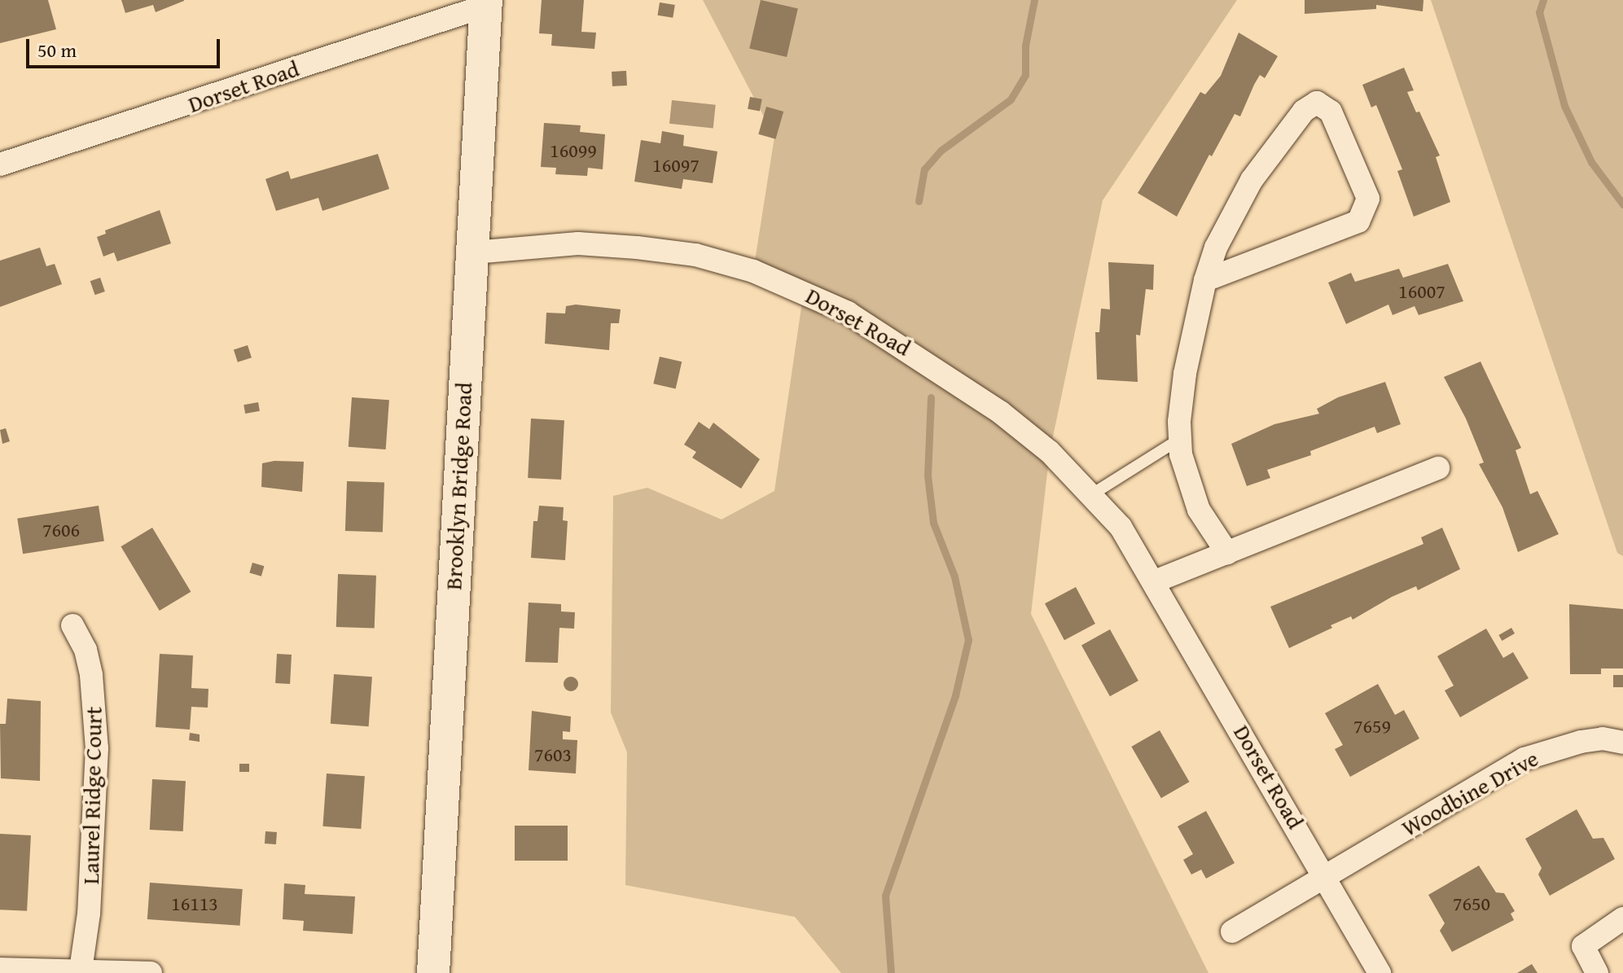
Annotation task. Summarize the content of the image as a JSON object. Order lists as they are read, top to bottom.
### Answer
{
  "streets": {
    "street": [
      "Dorset Road",
      "Brooklyn Bridge Road",
      "Woodbine Drive",
      "Laurel Ridge Court"
    ]
  },
  "crossings": [
    ["Dorset Road", "Brooklyn Bridge Road"],
    ["Dorset Road", "Woodbine Drive"]
  ],
  "house_numbers": [
    "16099",
    "16097",
    "16007",
    "7606",
    "7659",
    "7603",
    "16113",
    "7650"
  ],
  "scale_bar": "50 m"
}
